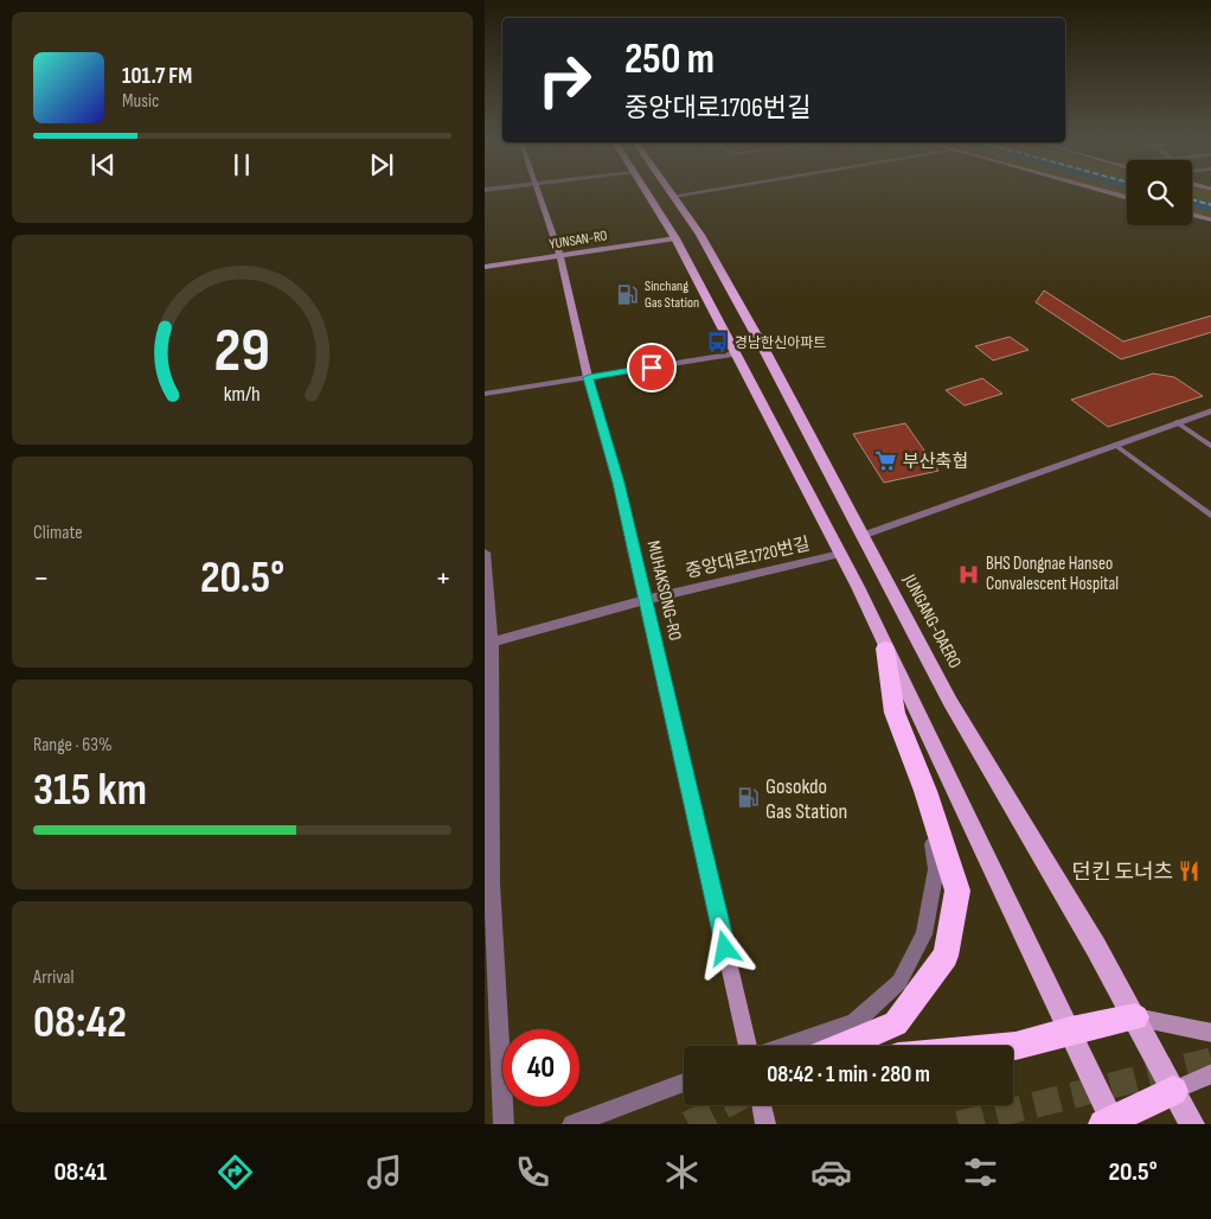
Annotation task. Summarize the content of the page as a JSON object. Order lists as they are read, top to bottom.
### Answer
{
  "streets": {
    "main road": ["JUNGANG-DAERO"],
    "street": ["YUNSAN-RO", "중앙대로1720번길", "MUHAKSONG-RO"]
  },
  "crossings": [
    ["YUNSAN-RO", "MUHAKSONG-RO"],
    ["중앙대로1720번길", "MUHAKSONG-RO"]
  ],
  "places": {
    "fuel station": ["Sinchang Gas Station", "Gosokdo Gas Station"],
    "bus stop": ["경남한신아파트"],
    "supermarket": ["부산축협"],
    "hospital": ["BHS Dongnae Hanseo Convalescent Hospital"],
    "restaurant": ["던킨 도너츠"]
  },
  "page": {
    "turn": ["250 m", "중앙대로1706번길"],
    "song": ["101.7 FM", "Music"],
    "tile": [
      "Climate",
      ["Range · 63%", "315 km"],
      ["Arrival", "08:42"]
    ],
    "heat": ["−", "20.5°", "+"],
    "limit": "40",
    "trip": "08:42 · 1 min · 280 m",
    "tabs": ["08:41", "20.5°"],
    "gauge": ["29", "km/h"]
  }
}
